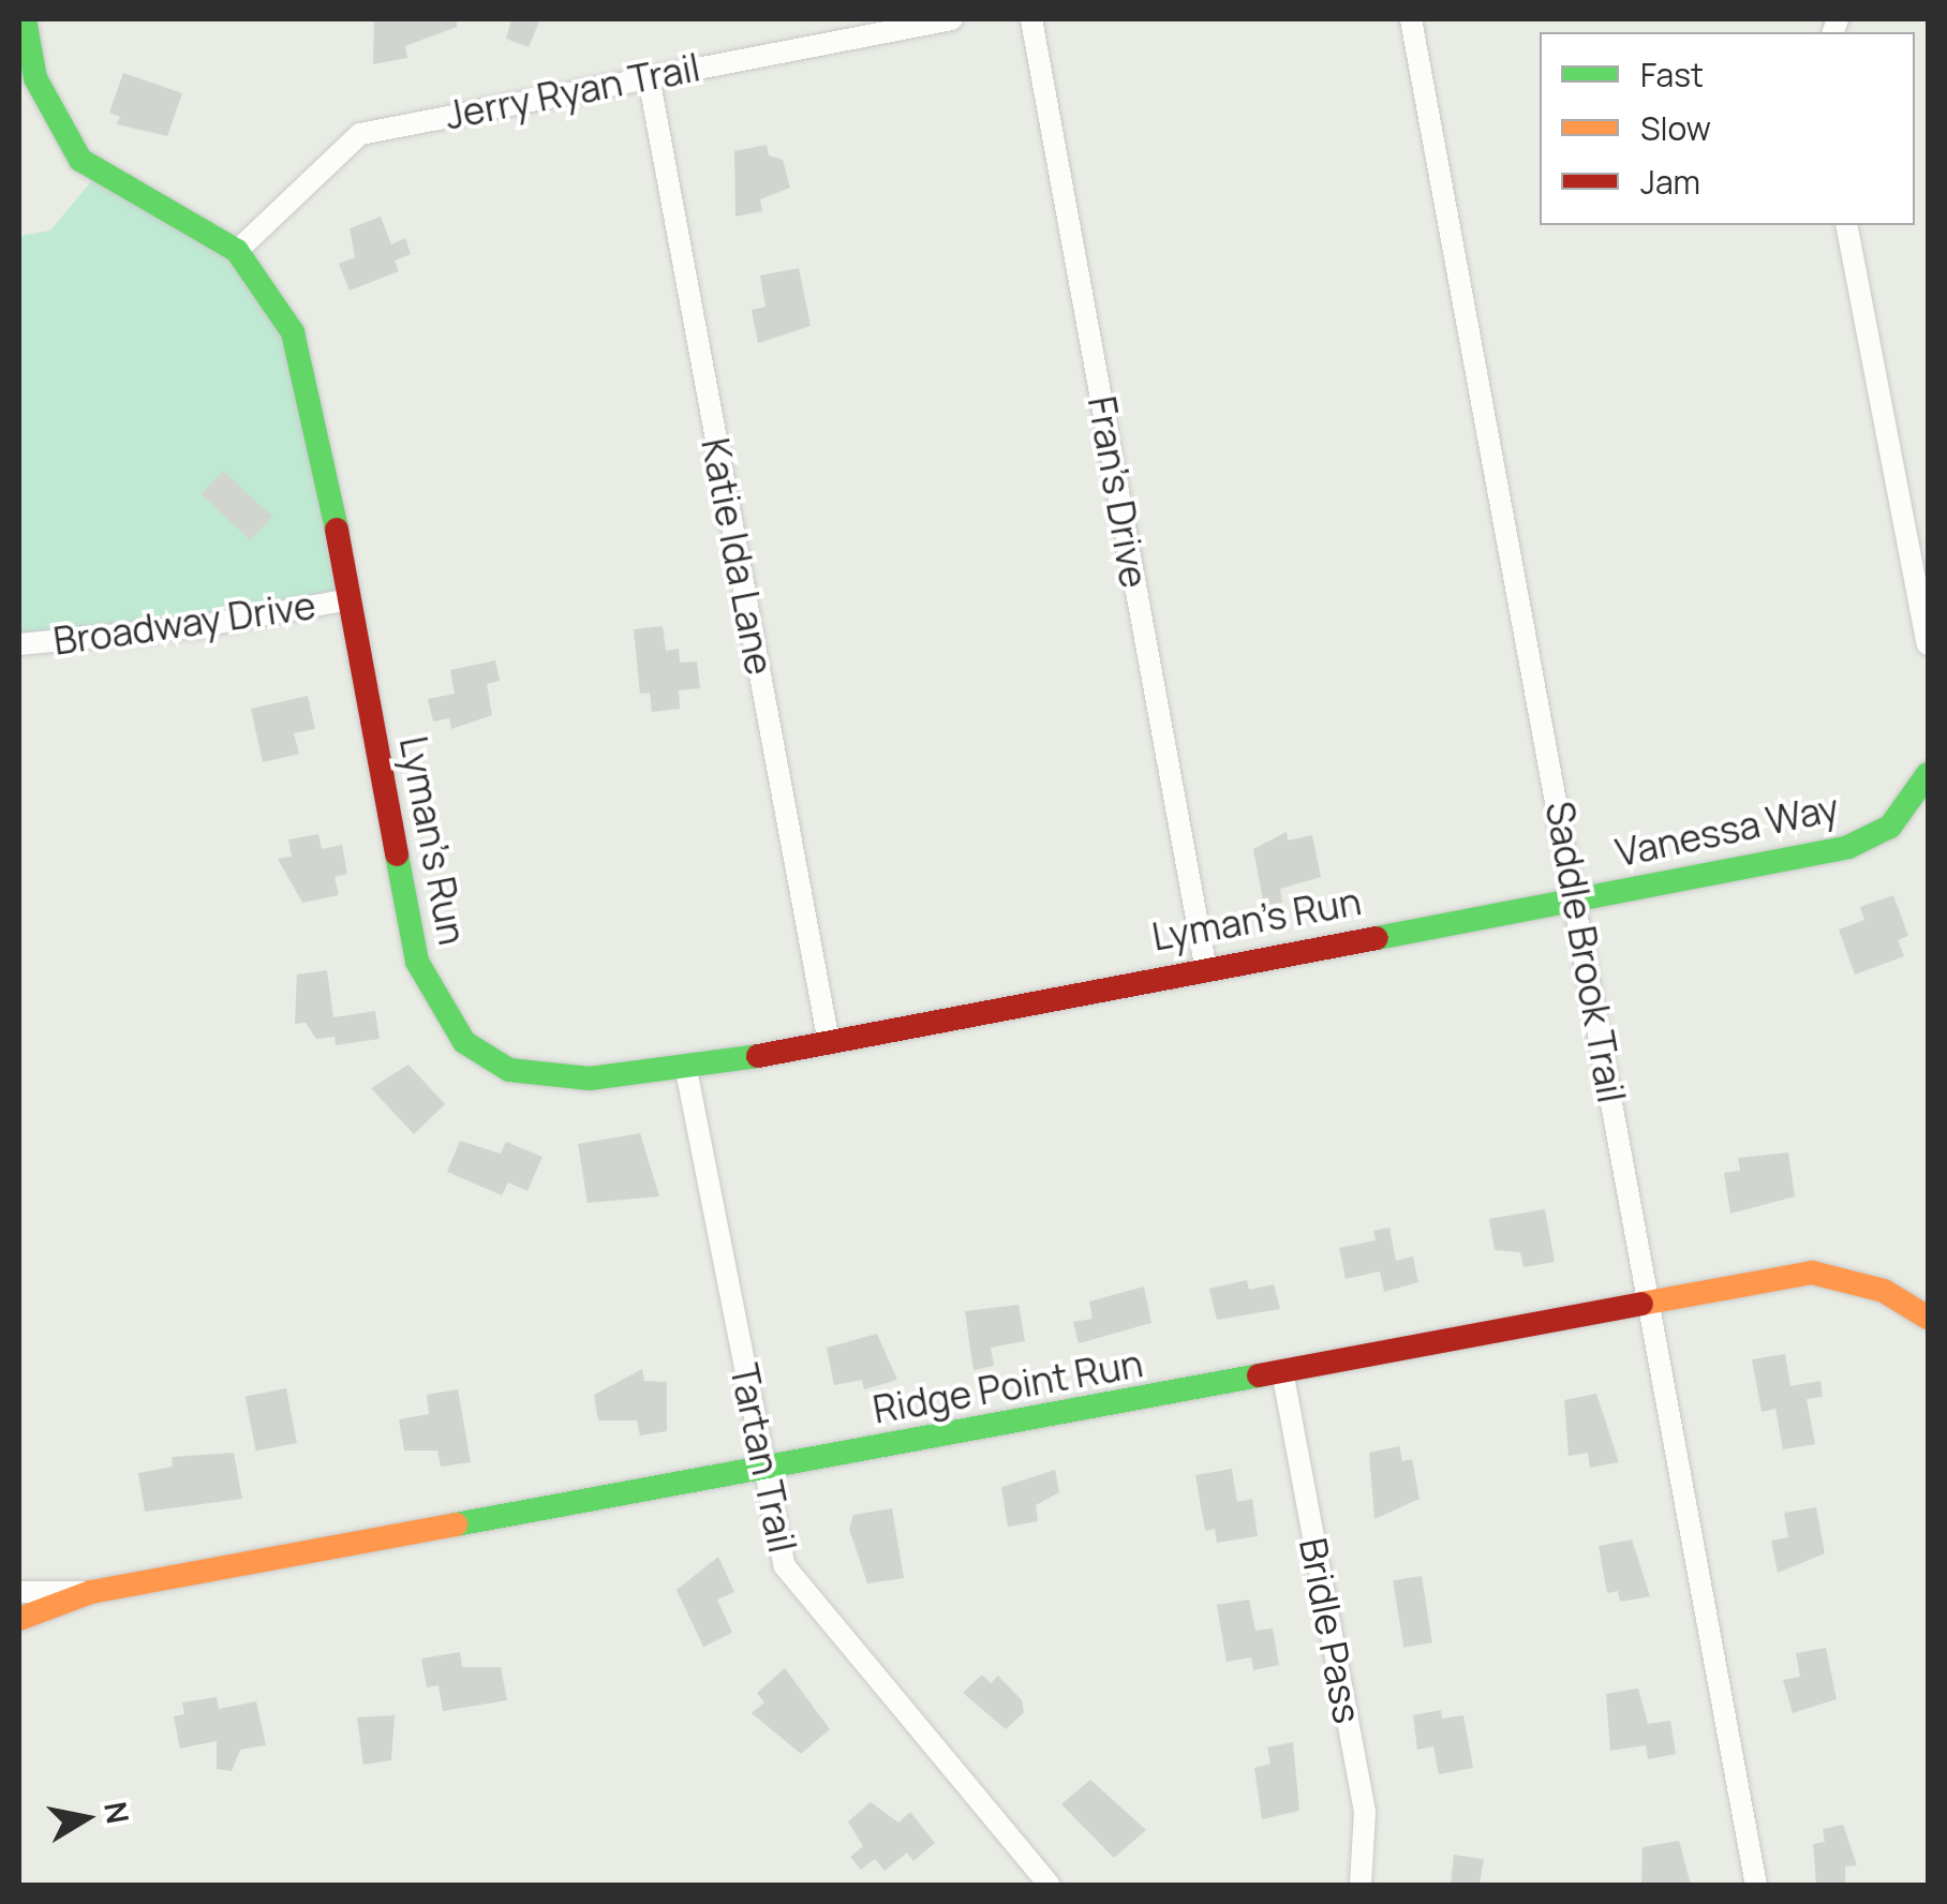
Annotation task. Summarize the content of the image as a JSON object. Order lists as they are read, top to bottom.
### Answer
{
  "streets": {
    "street": [
      "Jerry Ryan Trail",
      "Fran's Drive",
      "Katie Ida Lane",
      "Broadway Drive",
      "Vanessa Way",
      "Lyman's Run",
      "Saddle Brook Trail",
      "Ridge Point Run",
      "Tartan Trail",
      "Bridle Pass"
    ]
  },
  "crossings": [
    ["Jerry Ryan Trail", "Katie Ida Lane"],
    ["Jerry Ryan Trail", "Lyman's Run"],
    ["Fran's Drive", "Lyman's Run"],
    ["Katie Ida Lane", "Lyman's Run"],
    ["Broadway Drive", "Lyman's Run"],
    ["Vanessa Way", "Lyman's Run"],
    ["Vanessa Way", "Saddle Brook Trail"],
    ["Lyman's Run", "Saddle Brook Trail"],
    ["Lyman's Run", "Tartan Trail"],
    ["Saddle Brook Trail", "Ridge Point Run"],
    ["Ridge Point Run", "Tartan Trail"],
    ["Ridge Point Run", "Bridle Pass"]
  ],
  "legend": ["Fast", "Slow", "Jam"],
  "north": "right"
}
